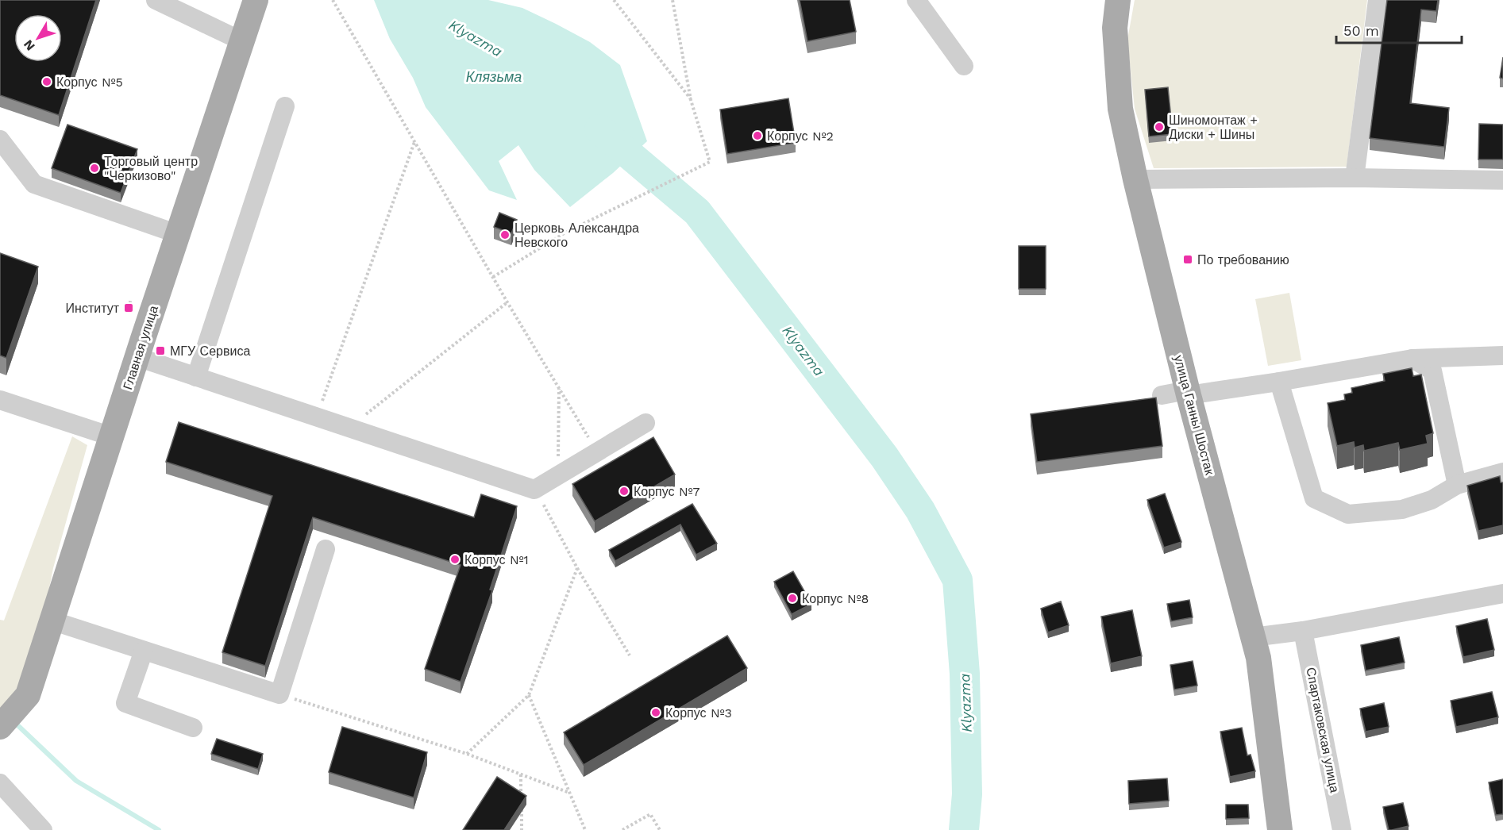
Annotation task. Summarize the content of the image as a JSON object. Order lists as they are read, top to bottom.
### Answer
{
  "streets": {
    "main road": ["Главная улица", "улица Ганны Шостак"],
    "street": ["Спартаковская улица"]
  },
  "water": ["Klyazma", "Клязьма"],
  "places": {
    "other": [
      "Корпус №5",
      "Шиномонтаж + Диски + Шины",
      "Корпус №2",
      "Торговый центр \"Черкизово\"",
      "Церковь Александра Невского",
      "Корпус №7",
      "Корпус №1",
      "Корпус №8",
      "Корпус №3"
    ],
    "transit": ["По требованию", "Институт", "МГУ Сервиса"]
  },
  "scale_bar": "50 m",
  "north": "bottom left"
}
